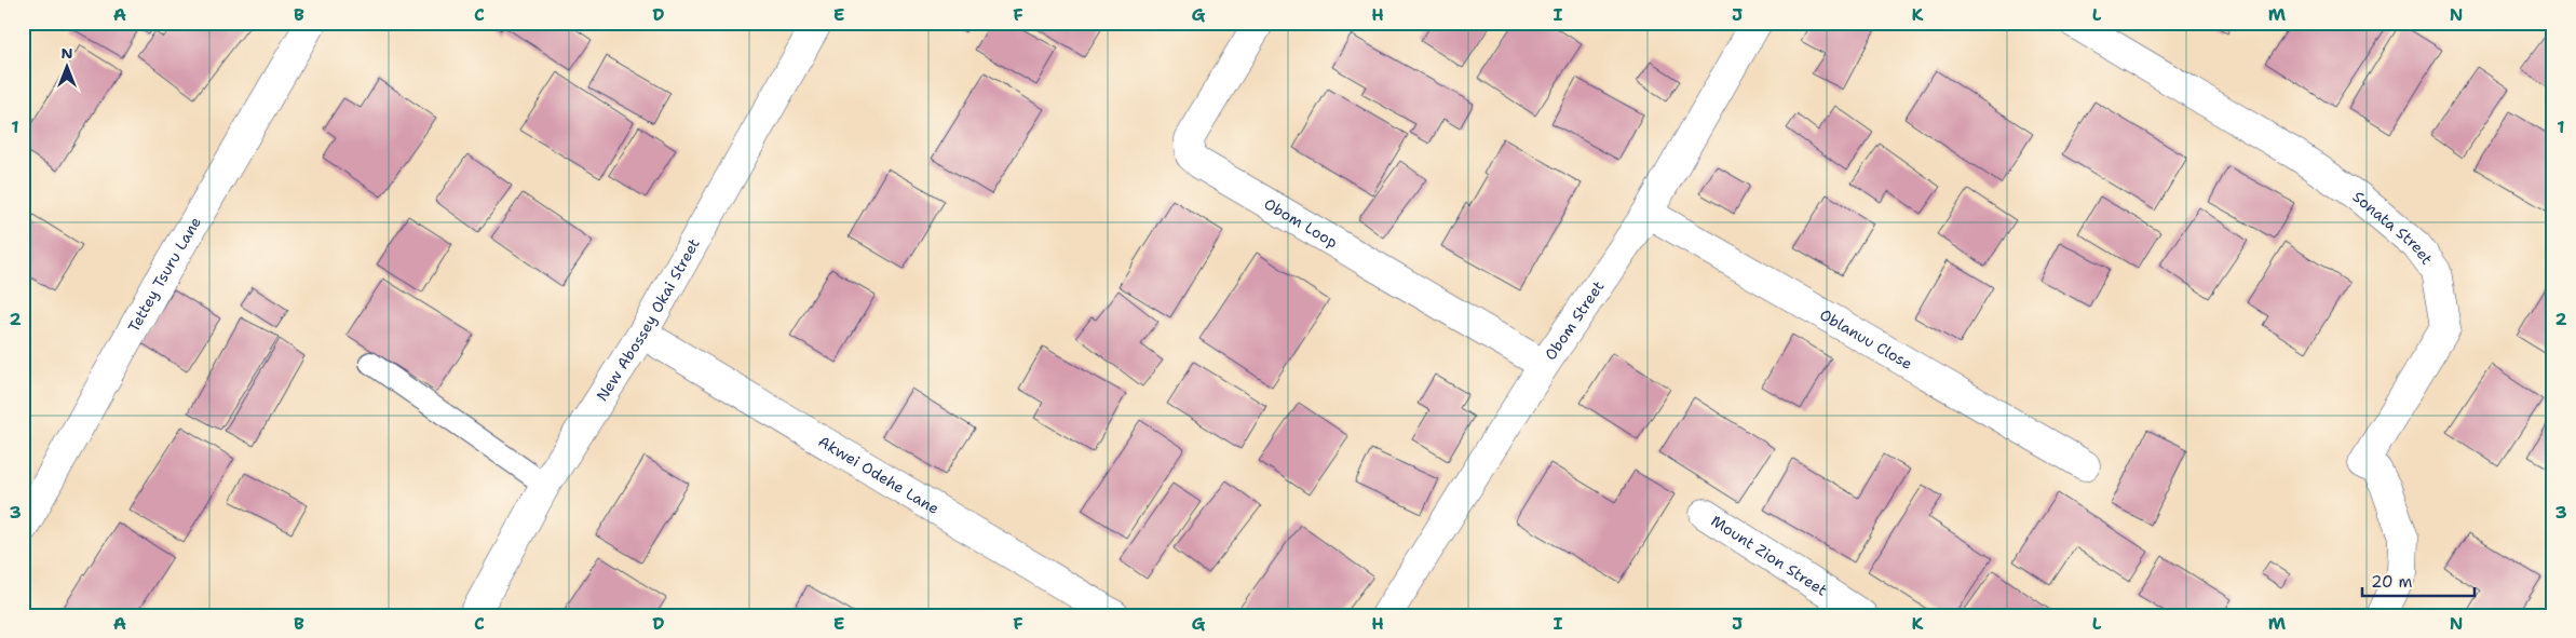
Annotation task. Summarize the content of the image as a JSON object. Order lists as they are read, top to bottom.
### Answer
{
  "streets": {
    "street": [
      "Obom Loop",
      "Sonata Street",
      "Tettey Tsuru Lane",
      "New Abossey Okai Street",
      "Obom Street",
      "Oblanuu Close",
      "Akwei Odehe Lane",
      "Mount Zion Street"
    ]
  },
  "crossings": [
    ["Obom Loop", "Obom Street"],
    ["New Abossey Okai Street", "Akwei Odehe Lane"],
    ["Obom Street", "Oblanuu Close"]
  ],
  "scale_bar": "20 m",
  "north": "top",
  "grid": {
    "columns": [
      "A",
      "B",
      "C",
      "D",
      "E",
      "F",
      "G",
      "H",
      "I",
      "J",
      "K",
      "L",
      "M",
      "N"
    ],
    "rows": ["1", "2", "3"]
  }
}
